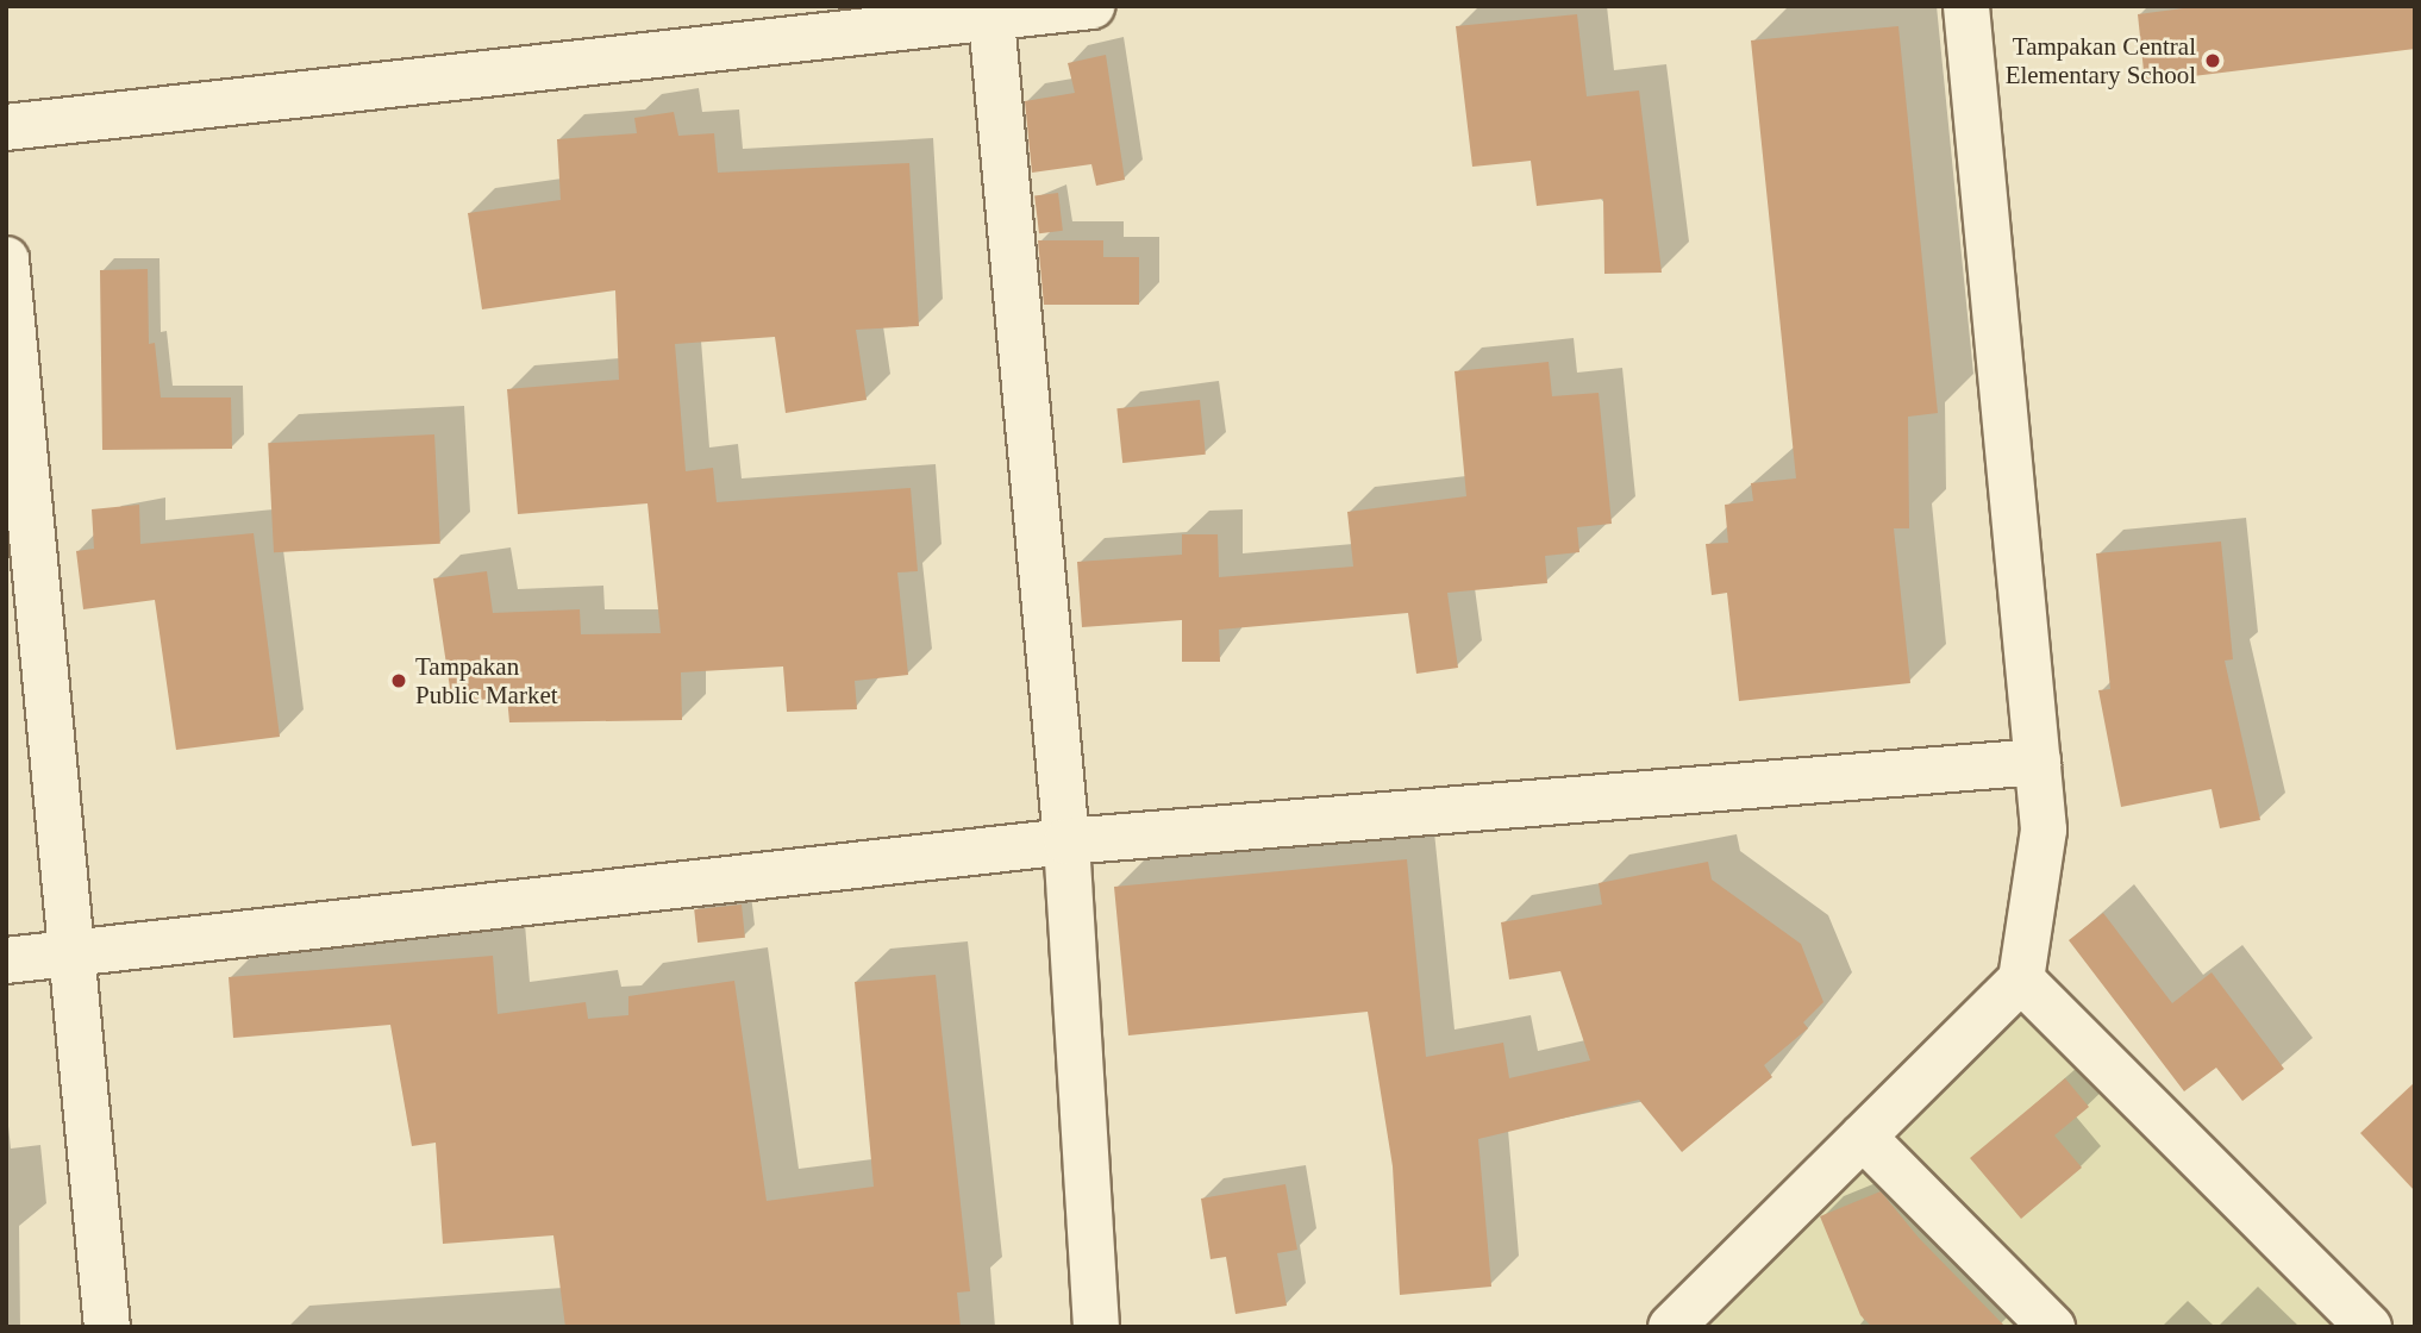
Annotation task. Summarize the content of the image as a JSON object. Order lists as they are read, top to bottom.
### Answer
{
  "places": ["Tampakan Central Elementary School", "Tampakan Public Market"]
}
